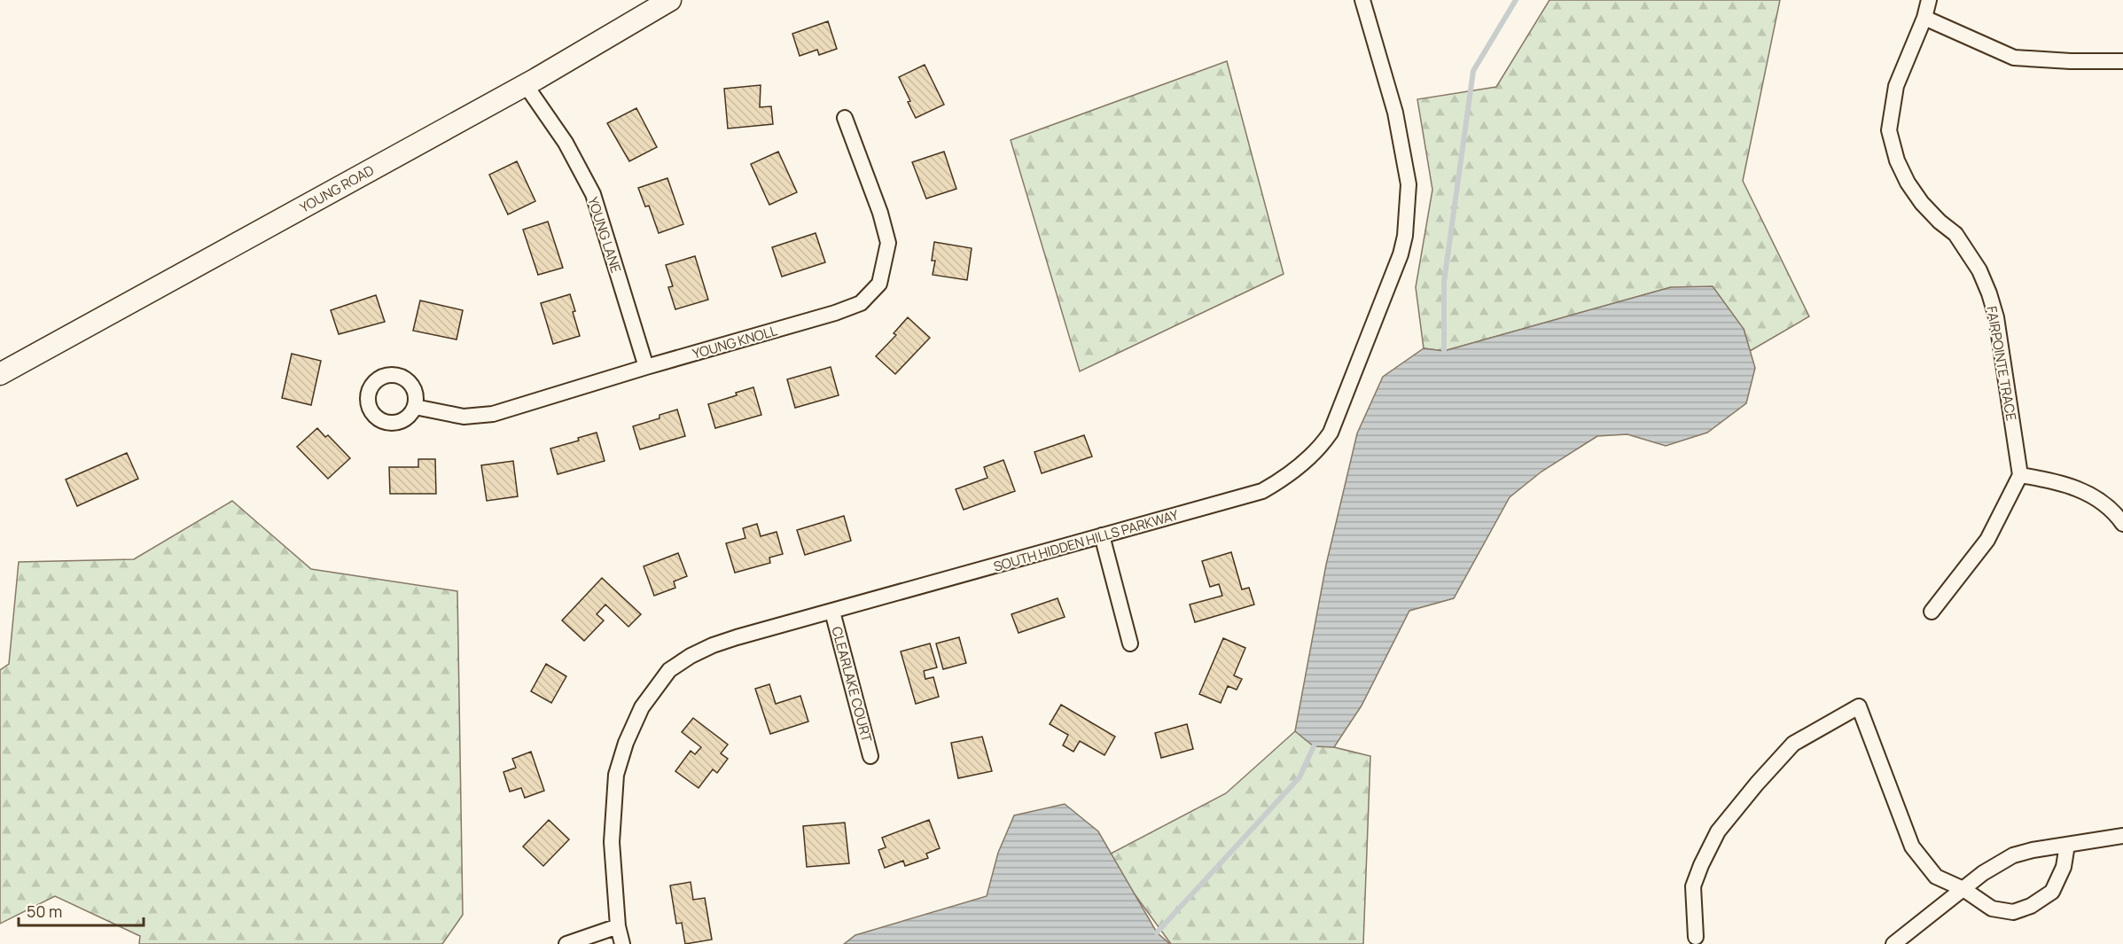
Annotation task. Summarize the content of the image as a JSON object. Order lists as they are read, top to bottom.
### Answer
{
  "streets": {
    "street": [
      "YOUNG ROAD",
      "YOUNG LANE",
      "YOUNG KNOLL",
      "FAIRPOINTE TRACE",
      "SOUTH HIDDEN HILLS PARKWAY",
      "CLEARLAKE COURT"
    ]
  },
  "crossings": [
    ["YOUNG ROAD", "YOUNG LANE"],
    ["YOUNG LANE", "YOUNG KNOLL"],
    ["SOUTH HIDDEN HILLS PARKWAY", "CLEARLAKE COURT"]
  ],
  "scale_bar": "50 m"
}
